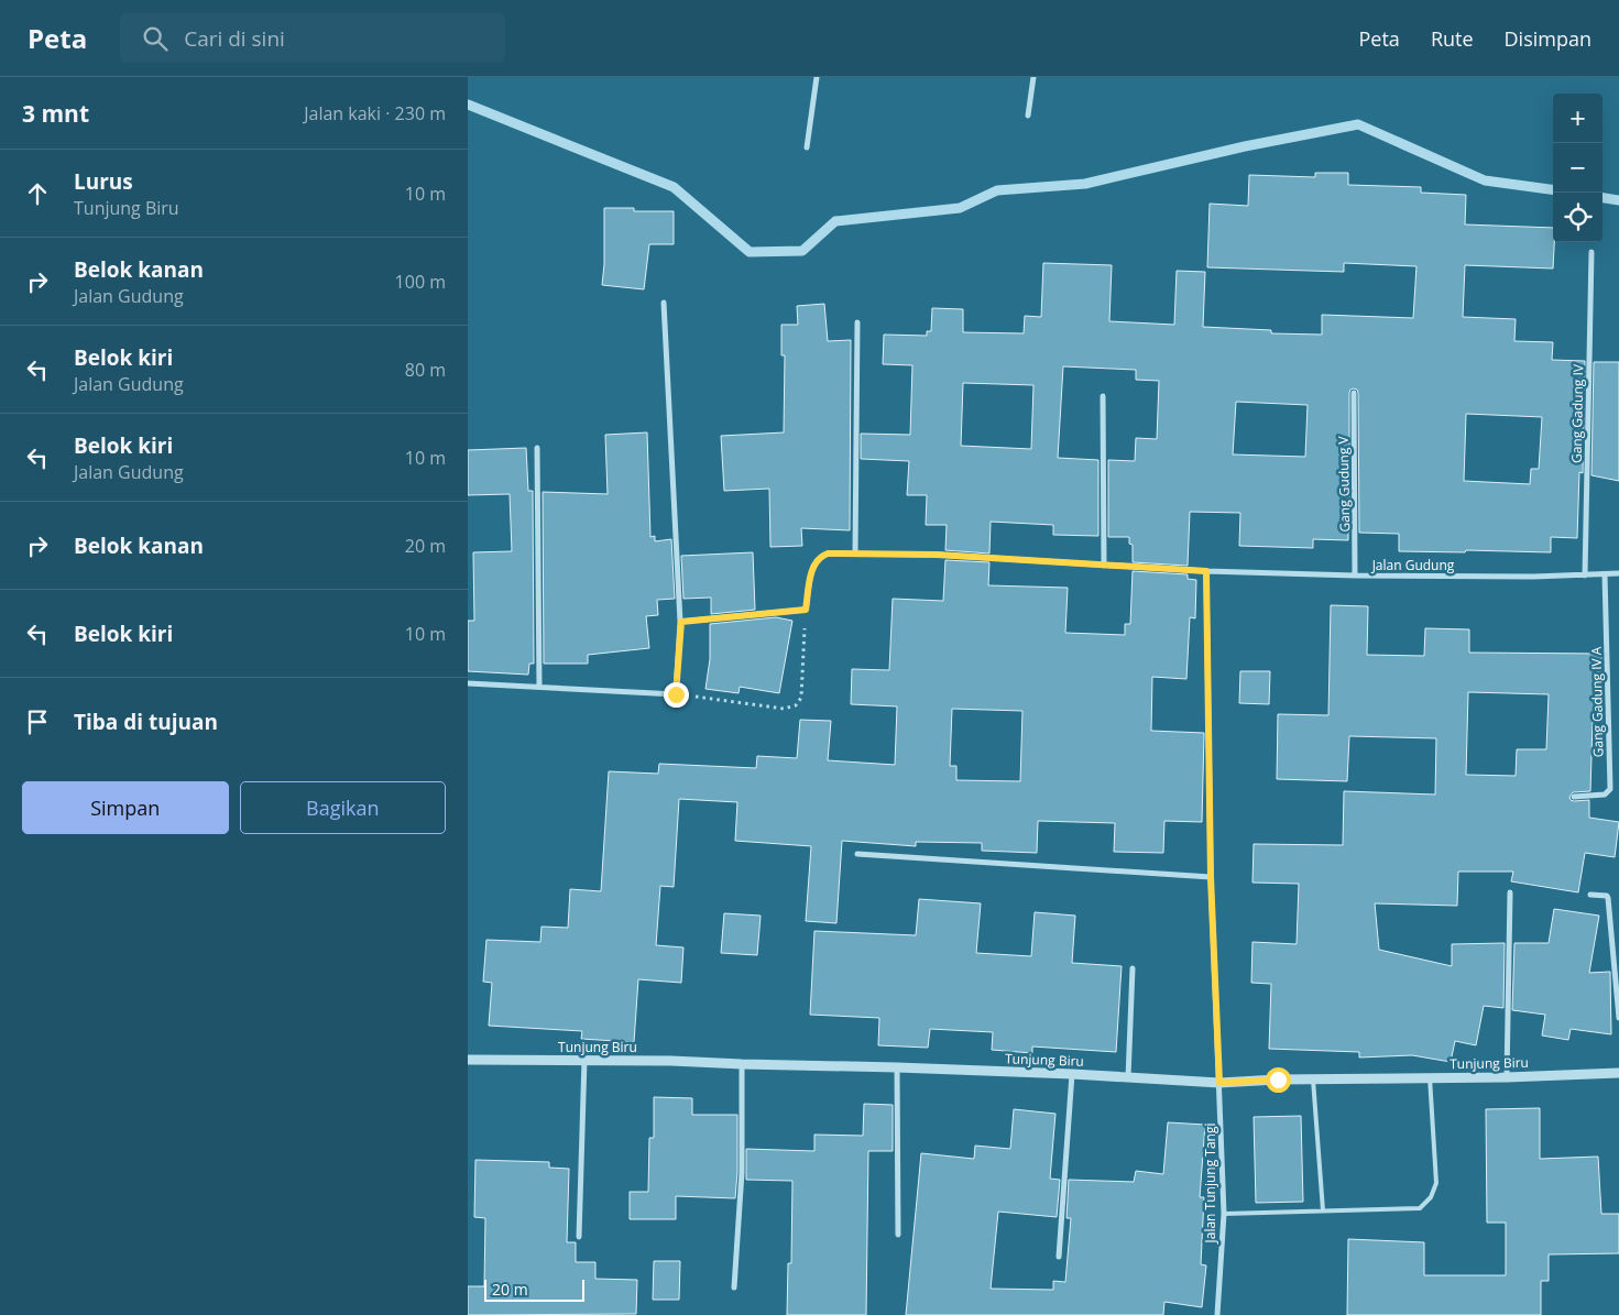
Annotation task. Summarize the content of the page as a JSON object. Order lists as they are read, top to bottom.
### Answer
{
  "streets": {
    "street": [
      "Gang Gadung IV",
      "Gang Gudung V",
      "Jalan Gudung",
      "Gang Gadung IV A",
      "Tunjung Biru",
      "Jalan Tunjung Tangi"
    ]
  },
  "crossings": [
    ["Gang Gadung IV", "Jalan Gudung"],
    ["Gang Gudung V", "Jalan Gudung"],
    ["Jalan Gudung", "Gang Gadung IV A"],
    ["Tunjung Biru", "Jalan Tunjung Tangi"]
  ],
  "scale_bar": "20 m",
  "page": {
    "header": "Peta",
    "search": "Cari di sini",
    "nav": ["Peta", "Rute", "Disimpan"],
    "heading": ["3 mnt", "Jalan kaki · 230 m"],
    "map_buttons": ["+", "−"],
    "list": [
      ["Lurus", "Tunjung Biru", "10 m"],
      ["Belok kanan", "Jalan Gudung", "100 m"],
      ["Belok kiri", "Jalan Gudung", "80 m"],
      ["Belok kiri", "Jalan Gudung", "10 m"],
      ["Belok kanan", "20 m"],
      ["Belok kiri", "10 m"],
      "Tiba di tujuan"
    ],
    "buttons": ["Simpan", "Bagikan"],
    "scale": "20 m"
  }
}
